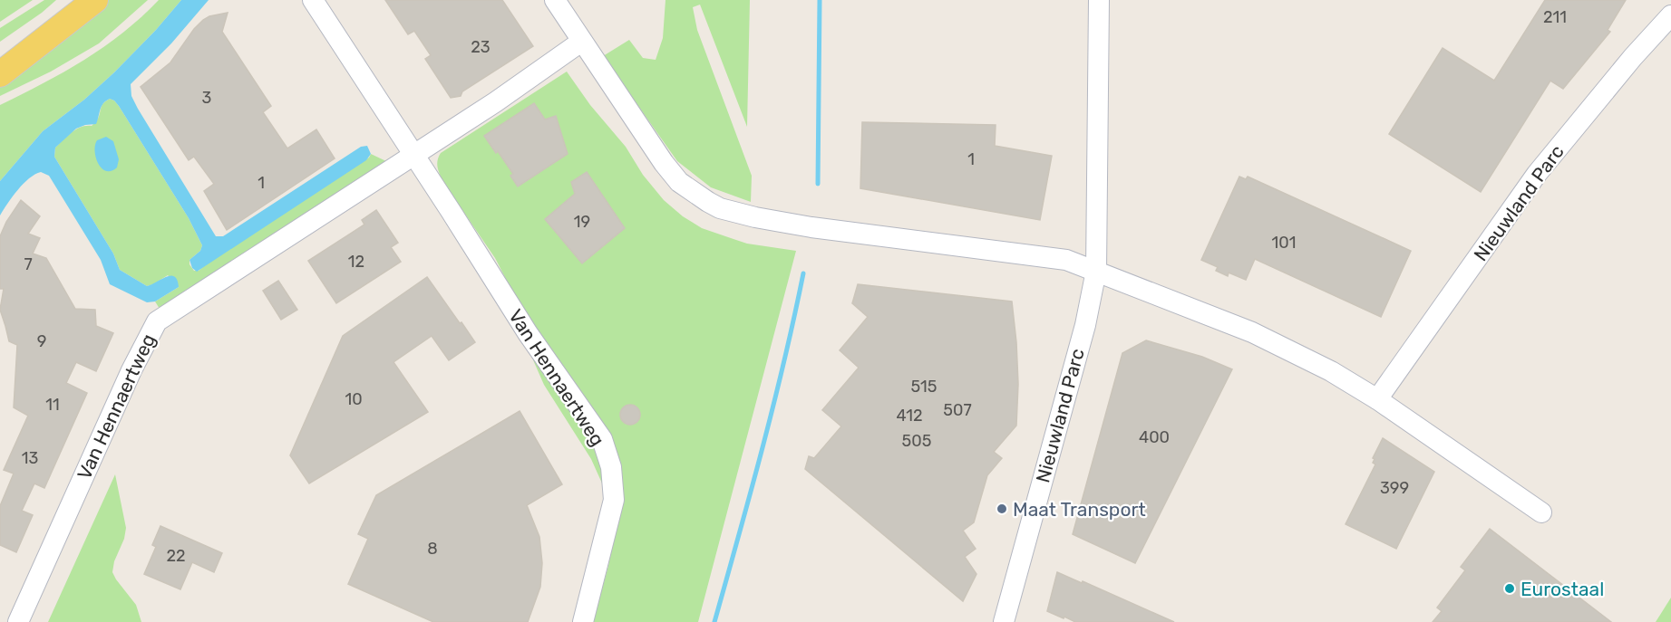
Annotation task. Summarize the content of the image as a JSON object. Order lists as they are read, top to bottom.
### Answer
{
  "streets": {
    "street": ["Nieuwland Parc", "Van Hennaertweg"]
  },
  "places": ["Maat Transport", "Eurostaal"],
  "house_numbers": [
    "211",
    "23",
    "3",
    "1",
    "1",
    "19",
    "101",
    "12",
    "7",
    "9",
    "515",
    "10",
    "11",
    "507",
    "412",
    "400",
    "505",
    "13",
    "399",
    "8",
    "22"
  ]
}
